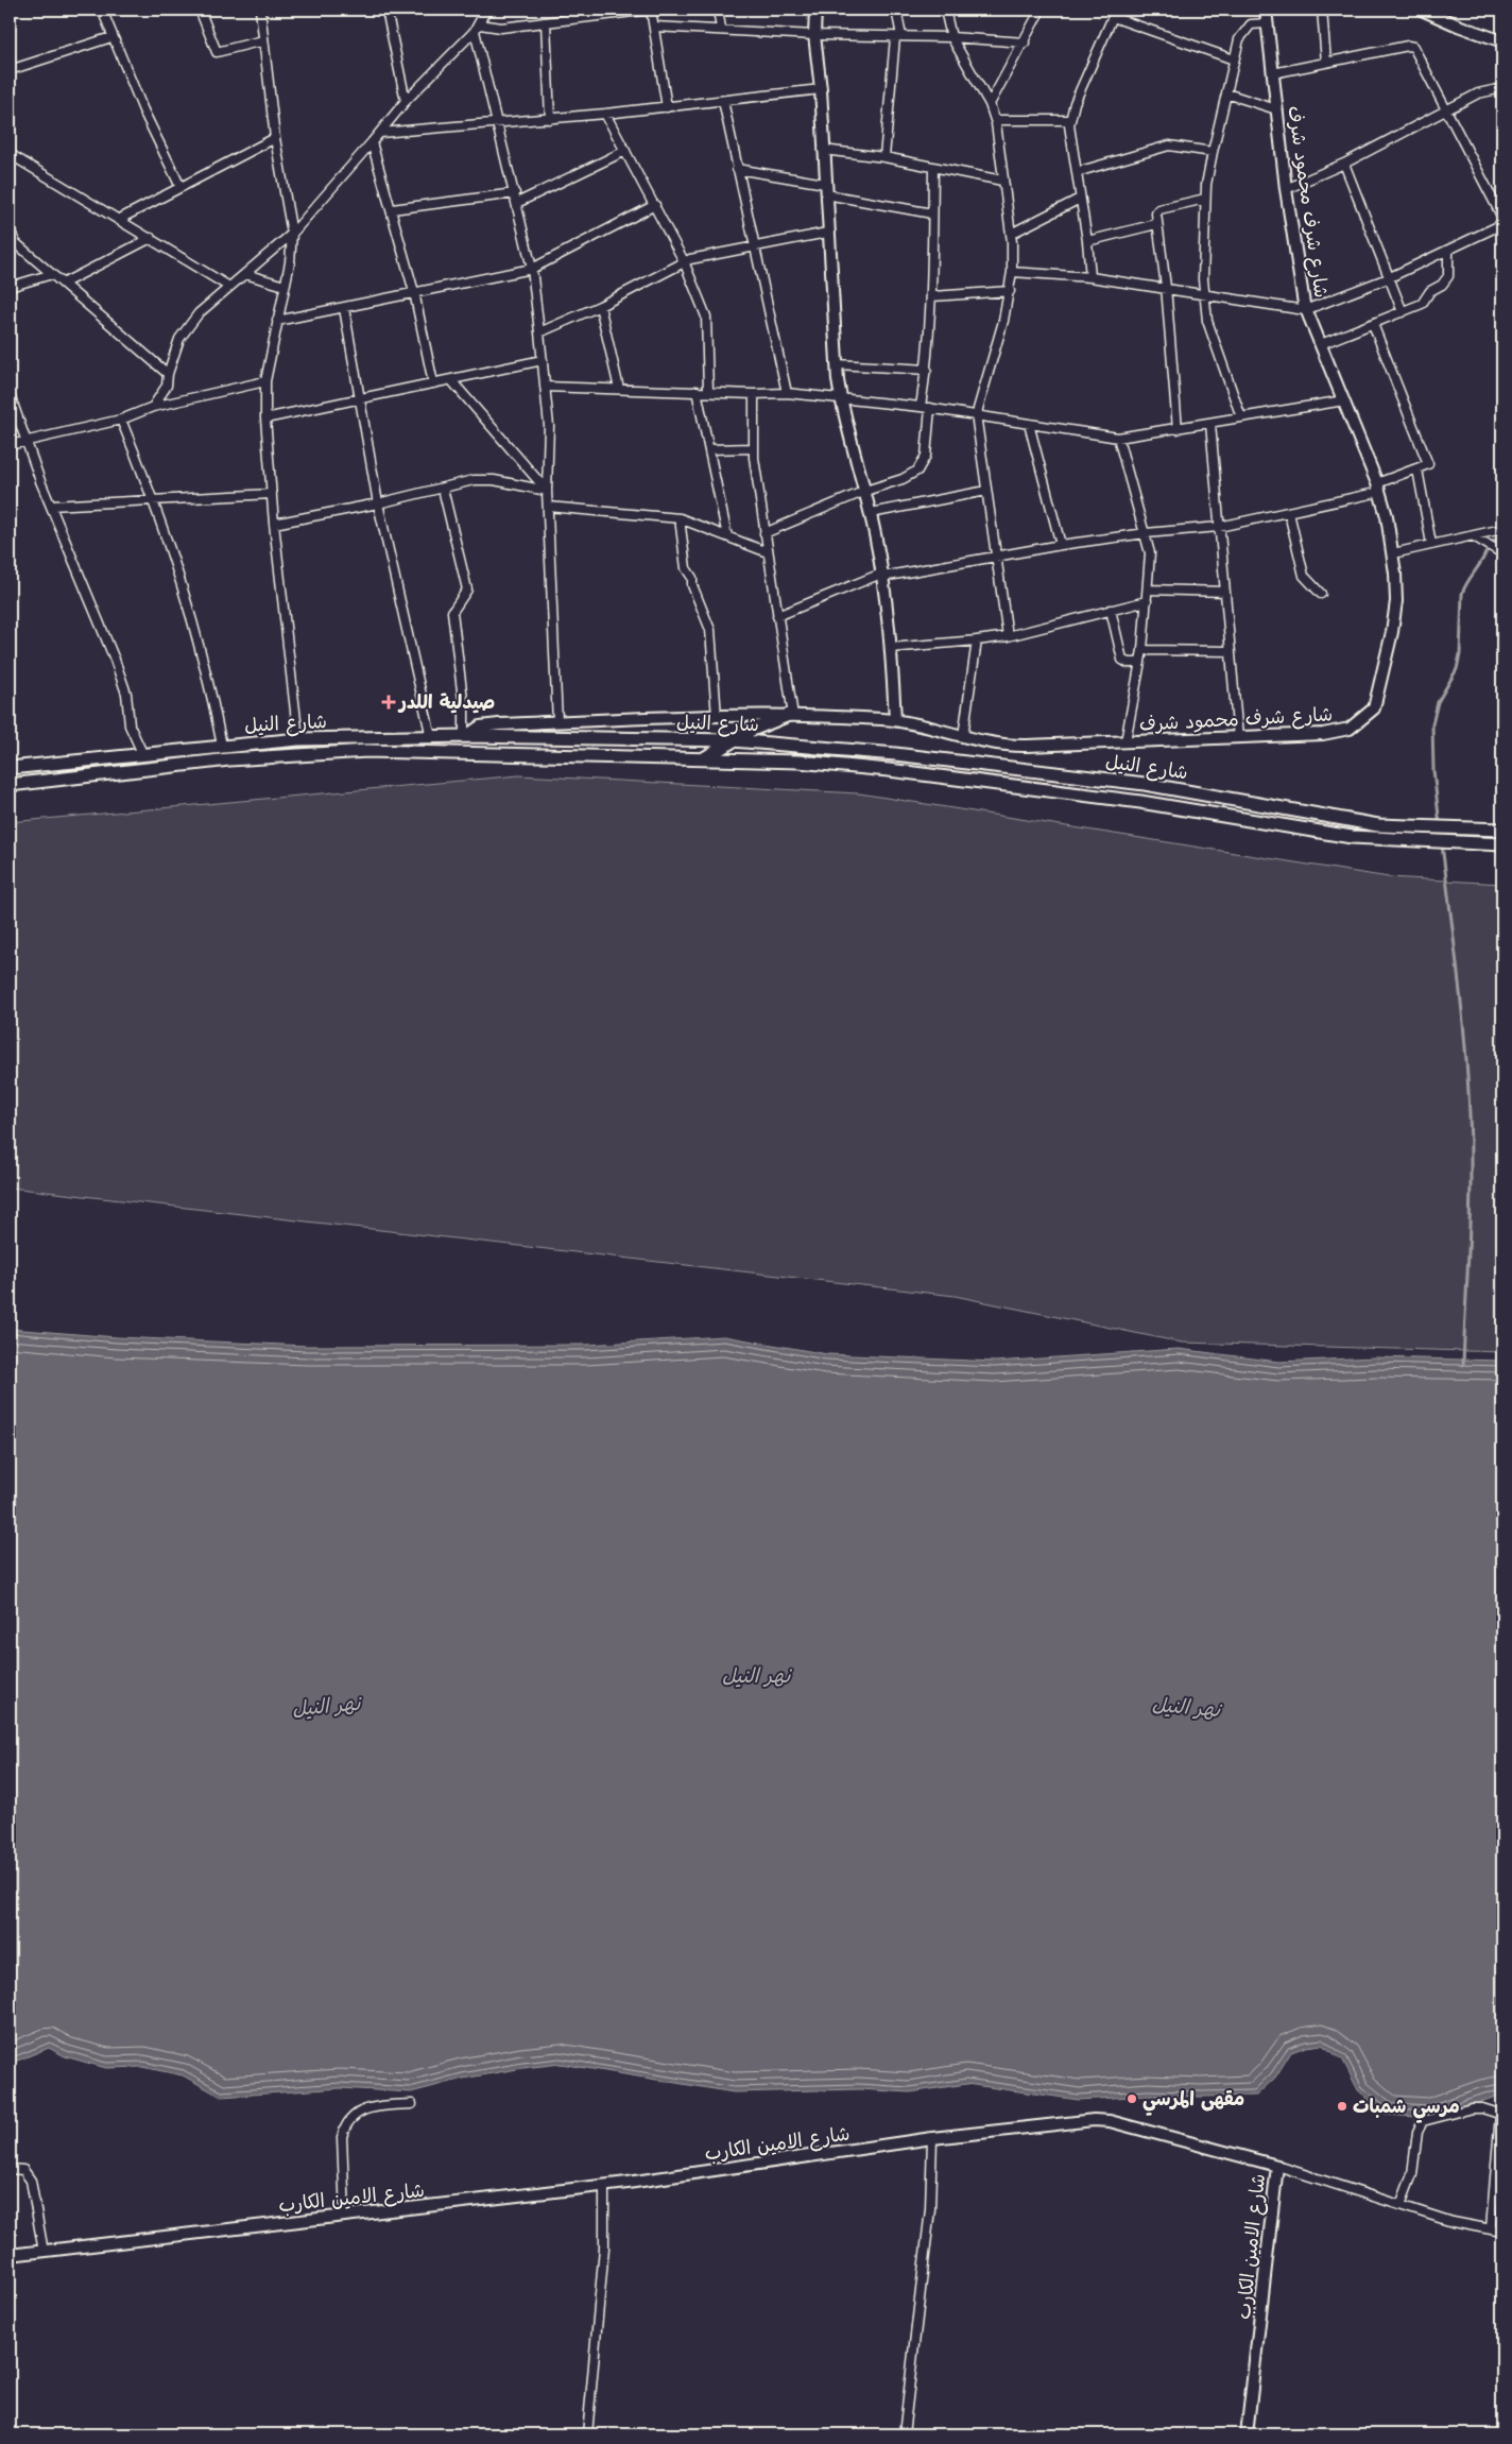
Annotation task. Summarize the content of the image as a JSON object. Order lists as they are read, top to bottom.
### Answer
{
  "streets": {
    "main road": ["شارع النيل"],
    "street": ["شارع شرف محمود شرف", "شارع الامين الكارب"]
  },
  "crossings": [
    ["شارع شرف محمود شرف", "شارع النيل"]
  ],
  "water": ["نهر النيل"],
  "places": {
    "health": ["صيدلية اللدر"],
    "other": ["مقهى المرسي", "مرسي شمبات"]
  }
}
